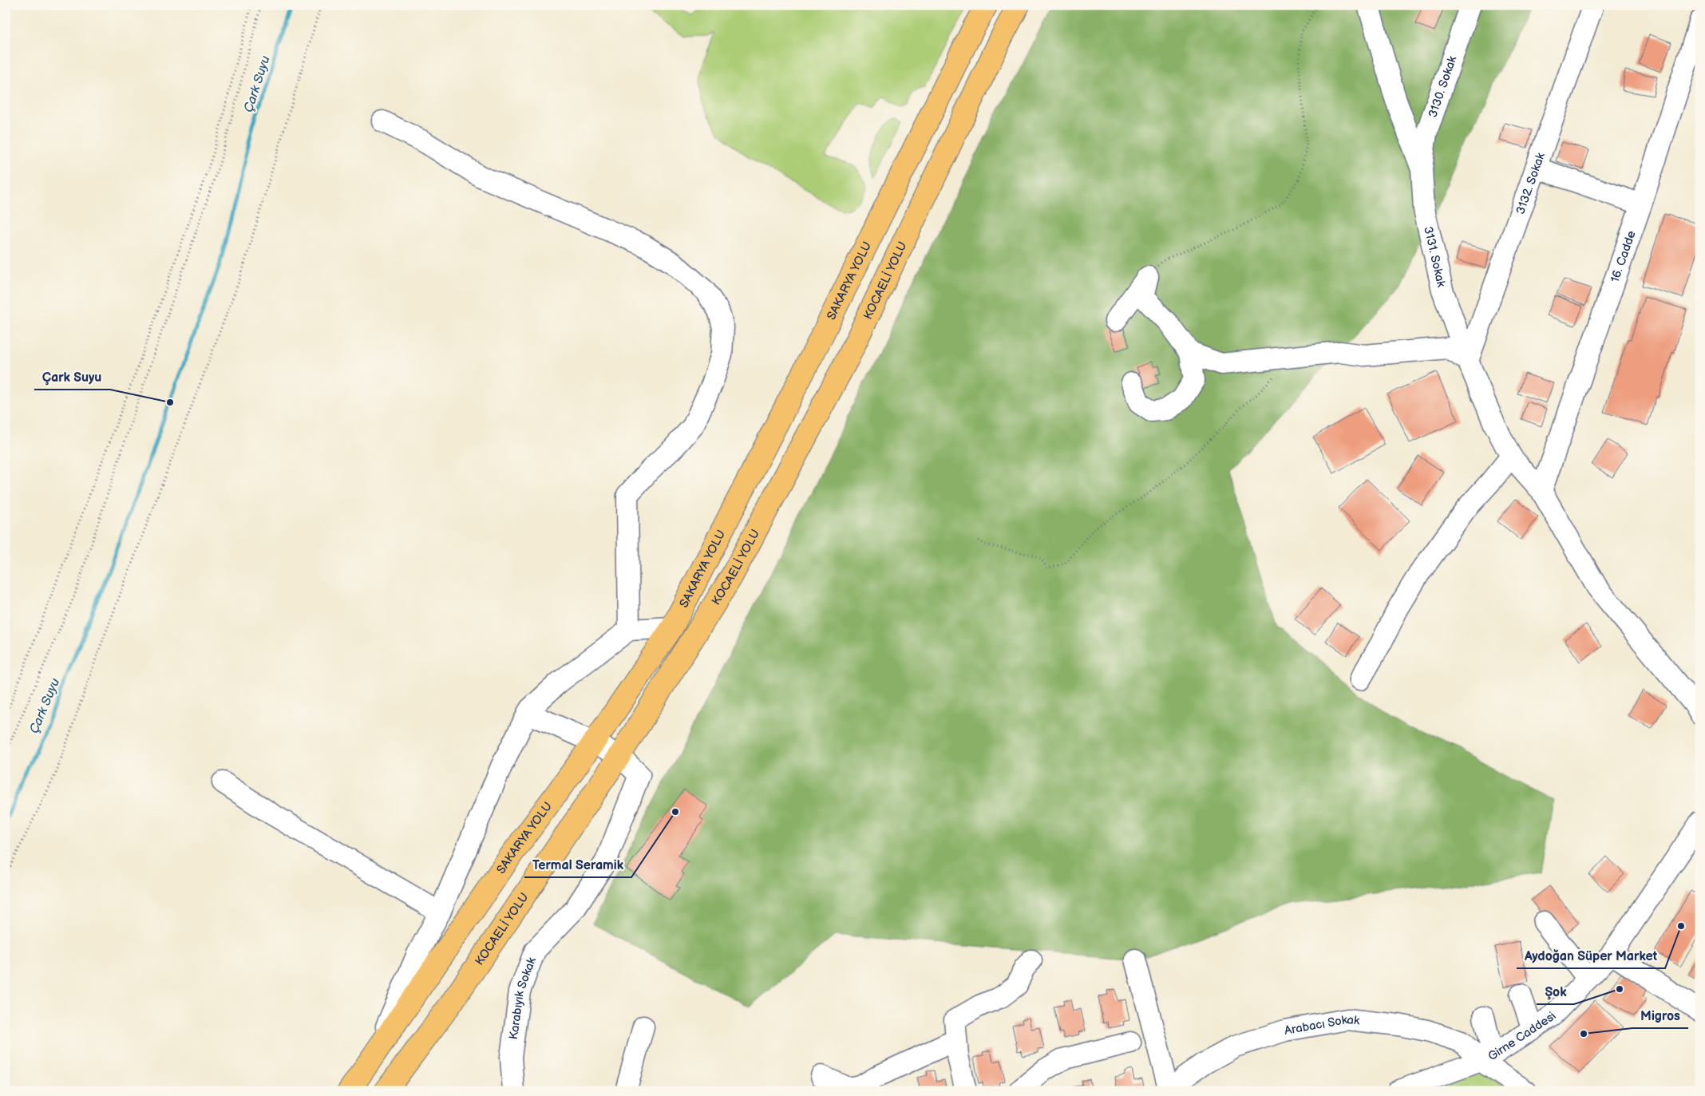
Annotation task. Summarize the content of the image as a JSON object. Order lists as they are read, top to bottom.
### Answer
{
  "streets": {
    "highway": ["SAKARYA YOLU", "KOCAELİ YOLU"],
    "street": [
      "3130. Sokak",
      "3132. Sokak",
      "3131. Sokak",
      "16. Cadde",
      "Karabıyık Sokak",
      "Arabacı Sokak",
      "Girne Caddesi"
    ]
  },
  "crossings": [
    ["3130. Sokak", "3131. Sokak"],
    ["3132. Sokak", "3131. Sokak"],
    ["3131. Sokak", "16. Cadde"],
    ["KOCAELİ YOLU", "Karabıyık Sokak"],
    ["Arabacı Sokak", "Girne Caddesi"]
  ],
  "water": ["Çark Suyu"],
  "places": [
    "Çark Suyu",
    "Termal Seramik",
    "Aydoğan Süper Market",
    "Şok",
    "Migros"
  ]
}
